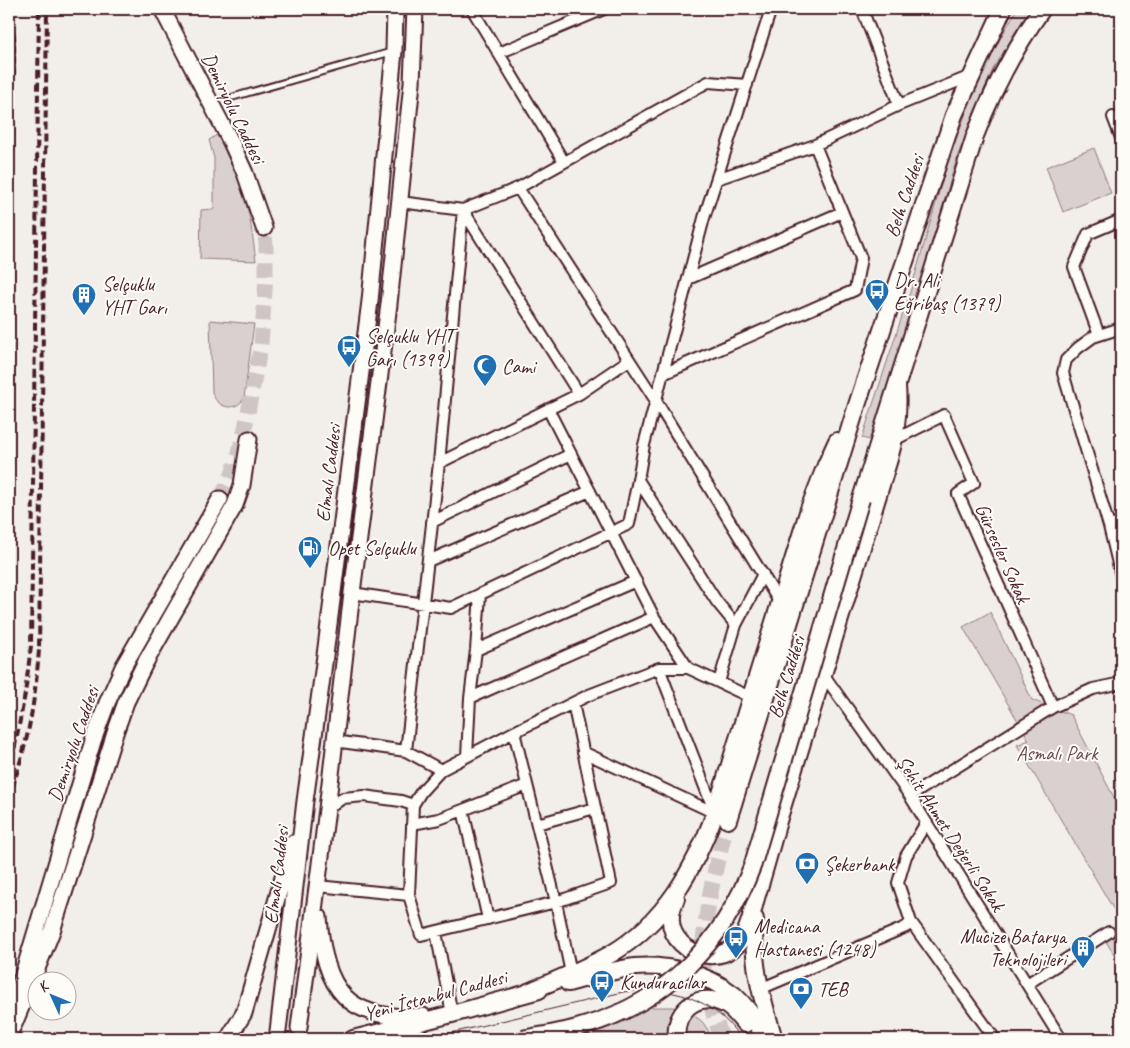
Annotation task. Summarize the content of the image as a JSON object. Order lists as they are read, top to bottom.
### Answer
{
  "streets": {
    "main road": [
      "Demiryolu Caddesi",
      "Belh Caddesi",
      "Elmalı Caddesi",
      "Yeni İstanbul Caddesi"
    ],
    "street": ["Gürsesler Sokak", "Şehit Ahmet Değerli Sokak"]
  },
  "crossings": [
    ["Belh Caddesi", "Gürsesler Sokak"],
    ["Belh Caddesi", "Şehit Ahmet Değerli Sokak"]
  ],
  "parks": ["Asmalı Park"],
  "places": {
    "bus stop": [
      "Dr. Ali Eğribaş (1379)",
      "Selçuklu YHT Garı (1399)",
      "Medicana Hastanesi (1248)",
      "Kunduracılar"
    ],
    "building": ["Selçuklu YHT Garı", "Mucize Batarya Teknolojileri"],
    "mosque": ["Cami"],
    "fuel station": ["Opet Selçuklu"],
    "bank": ["Şekerbank", "TEB"]
  },
  "north": "top left"
}
